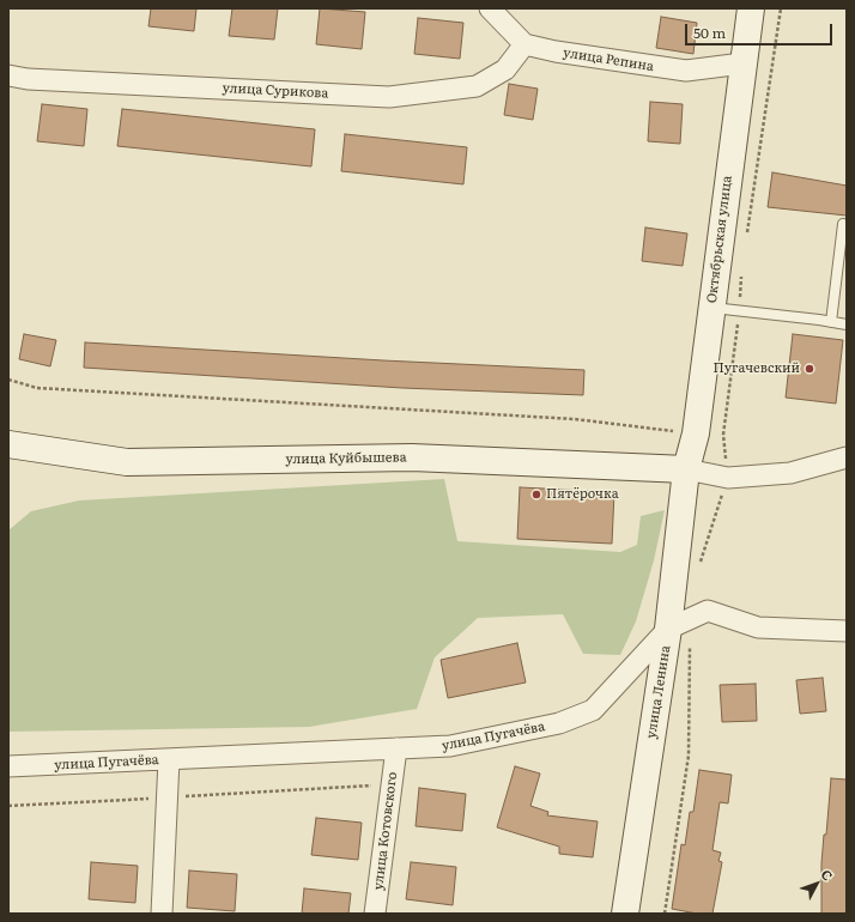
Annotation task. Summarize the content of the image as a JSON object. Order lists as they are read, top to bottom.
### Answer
{
  "streets": {
    "main road": ["Октябрьская улица", "улица Куйбышева", "улица Ленина"],
    "street": [
      "улица Репина",
      "улица Сурикова",
      "улица Пугачёва",
      "улица Котовского"
    ]
  },
  "crossings": [
    ["улица Репина", "улица Сурикова"],
    ["улица Репина", "Октябрьская улица"],
    ["Октябрьская улица", "улица Куйбышева"],
    ["Октябрьская улица", "улица Ленина"],
    ["улица Куйбышева", "улица Ленина"],
    ["улица Ленина", "улица Пугачёва"],
    ["улица Пугачёва", "улица Котовского"]
  ],
  "places": ["Пугачевский", "Пятёрочка"],
  "scale_bar": "50 m",
  "north": "top right"
}
